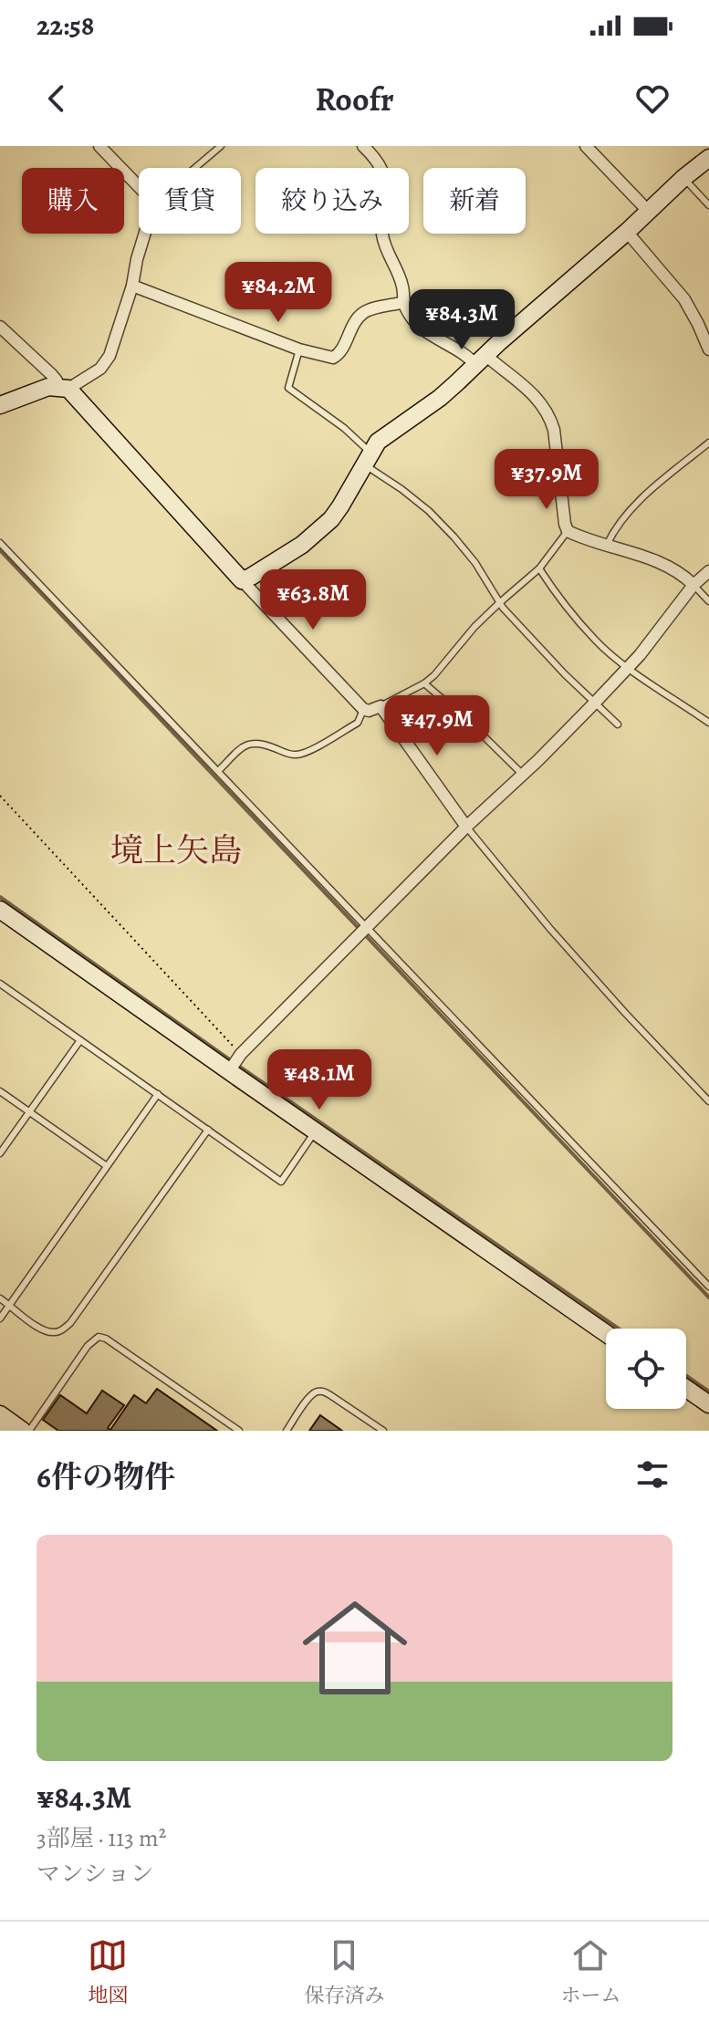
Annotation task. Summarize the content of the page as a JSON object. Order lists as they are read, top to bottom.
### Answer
{
  "districts": ["境上矢島"],
  "page": {
    "status": "22:58",
    "header": "Roofr",
    "chip": [
      "購入",
      "賃貸",
      "絞り込み",
      "新着"
    ],
    "price": [
      "¥84.2M",
      "¥84.3M",
      "¥37.9M",
      "¥63.8M",
      "¥47.9M",
      "¥48.1M"
    ],
    "heading": "6件の物件",
    "list": [
      {
        "name": "¥84.3M",
        "note": "3部屋 · 113 m² · マンション"
      }
    ],
    "tabs": ["地図", "保存済み", "ホーム"]
  }
}
